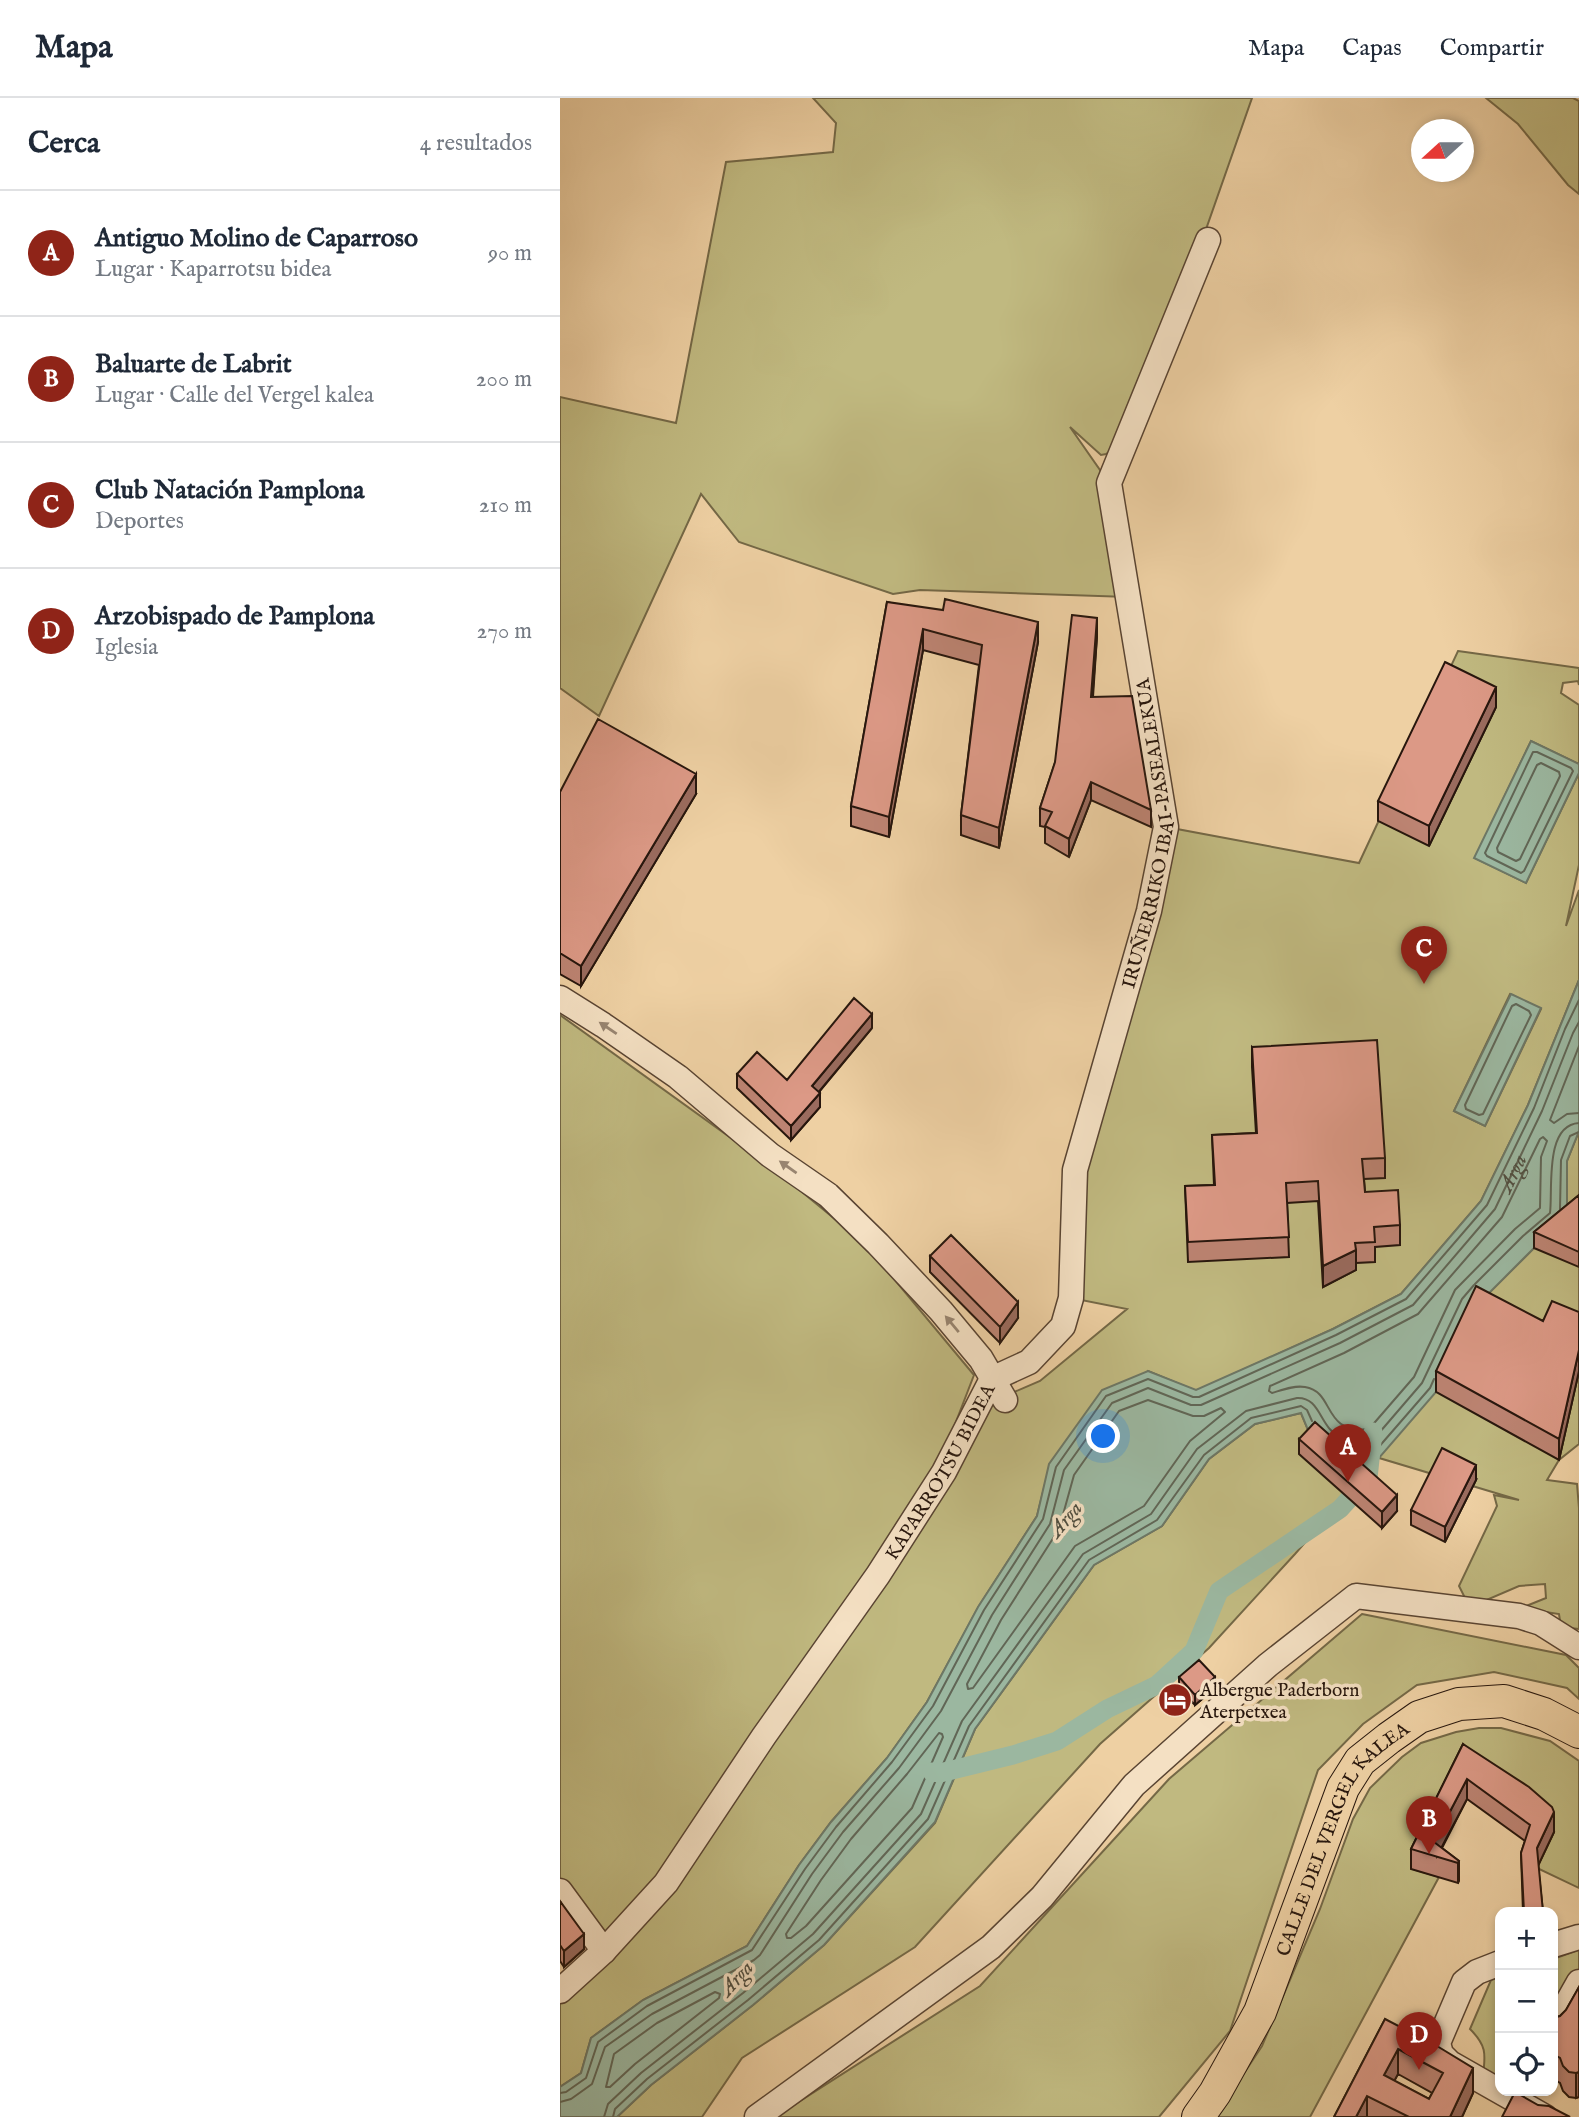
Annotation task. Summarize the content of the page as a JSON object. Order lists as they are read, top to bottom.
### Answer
{
  "streets": {
    "main road": ["CALLE DEL VERGEL KALEA"],
    "street": ["IRUÑERRIKO IBAI-PASEALEKUA", "KAPARROTSU BIDEA"]
  },
  "crossings": [
    ["IRUÑERRIKO IBAI-PASEALEKUA", "KAPARROTSU BIDEA"]
  ],
  "one_way": ["KAPARROTSU BIDEA"],
  "water": ["Arga"],
  "places": {
    "hotel": ["Albergue Paderborn Aterpetxea"]
  },
  "north": "left",
  "page": {
    "header": "Mapa",
    "nav": ["Mapa", "Capas", "Compartir"],
    "heading": ["Cerca", "4 resultados"],
    "list": [
      {
        "mark": "A",
        "name": "Antiguo Molino de Caparroso",
        "note": "Lugar · Kaparrotsu bidea",
        "value": "90 m"
      },
      {
        "mark": "B",
        "name": "Baluarte de Labrit",
        "note": "Lugar · Calle del Vergel kalea",
        "value": "200 m"
      },
      {
        "mark": "C",
        "name": "Club Natación Pamplona",
        "note": "Deportes",
        "value": "210 m"
      },
      {
        "mark": "D",
        "name": "Arzobispado de Pamplona",
        "note": "Iglesia",
        "value": "270 m"
      }
    ],
    "pins": [
      "C",
      "A",
      "B",
      "D"
    ],
    "map_buttons": ["+", "−"]
  }
}
